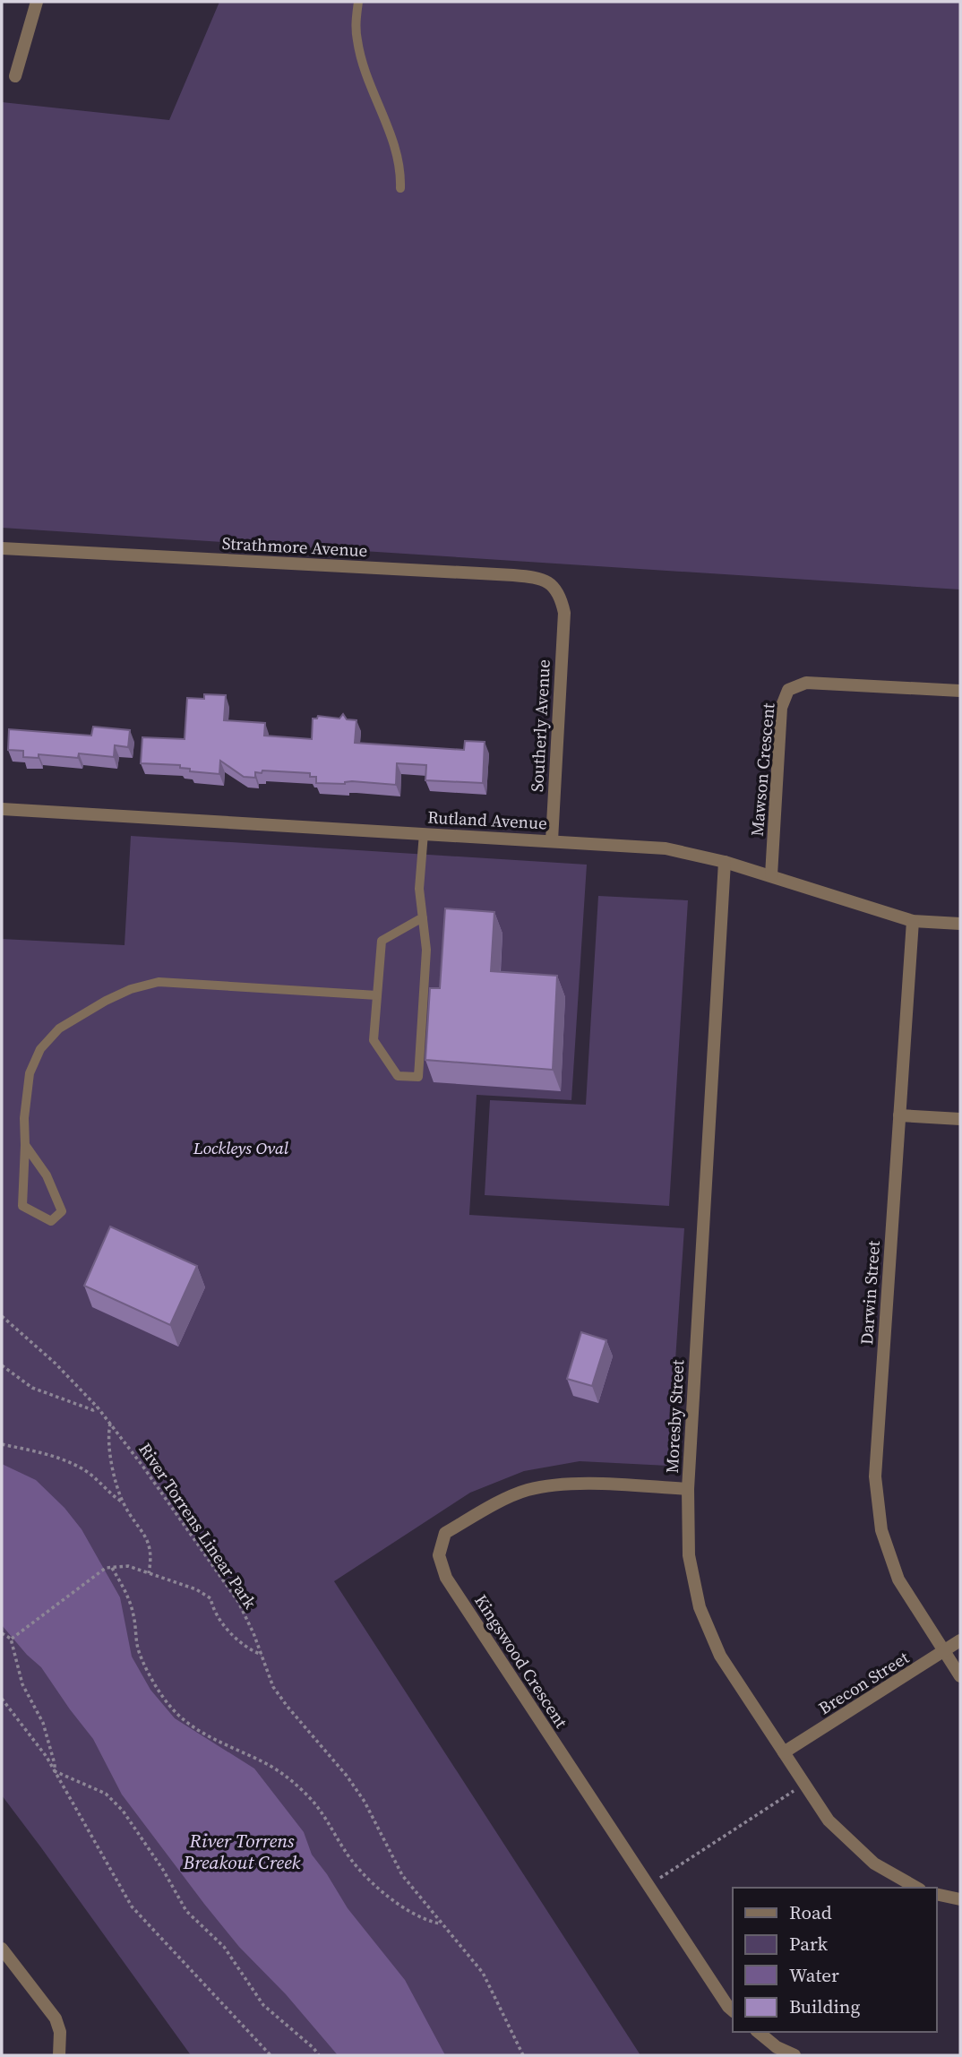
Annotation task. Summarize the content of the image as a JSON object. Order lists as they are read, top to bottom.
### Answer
{
  "streets": {
    "street": [
      "Strathmore Avenue",
      "Southerly Avenue",
      "Mawson Crescent",
      "Rutland Avenue",
      "Darwin Street",
      "Moresby Street",
      "Kingswood Crescent",
      "Brecon Street"
    ],
    "path": ["River Torrens Linear Park"]
  },
  "crossings": [
    ["Strathmore Avenue", "Southerly Avenue"],
    ["Southerly Avenue", "Rutland Avenue"],
    ["Mawson Crescent", "Rutland Avenue"],
    ["Rutland Avenue", "Darwin Street"],
    ["Rutland Avenue", "Moresby Street"],
    ["Darwin Street", "Brecon Street"],
    ["Moresby Street", "Kingswood Crescent"],
    ["Moresby Street", "Brecon Street"]
  ],
  "water": ["River Torrens Breakout Creek"],
  "parks": ["Lockleys Oval"],
  "legend": [
    "Road",
    "Park",
    "Water",
    "Building"
  ]
}
